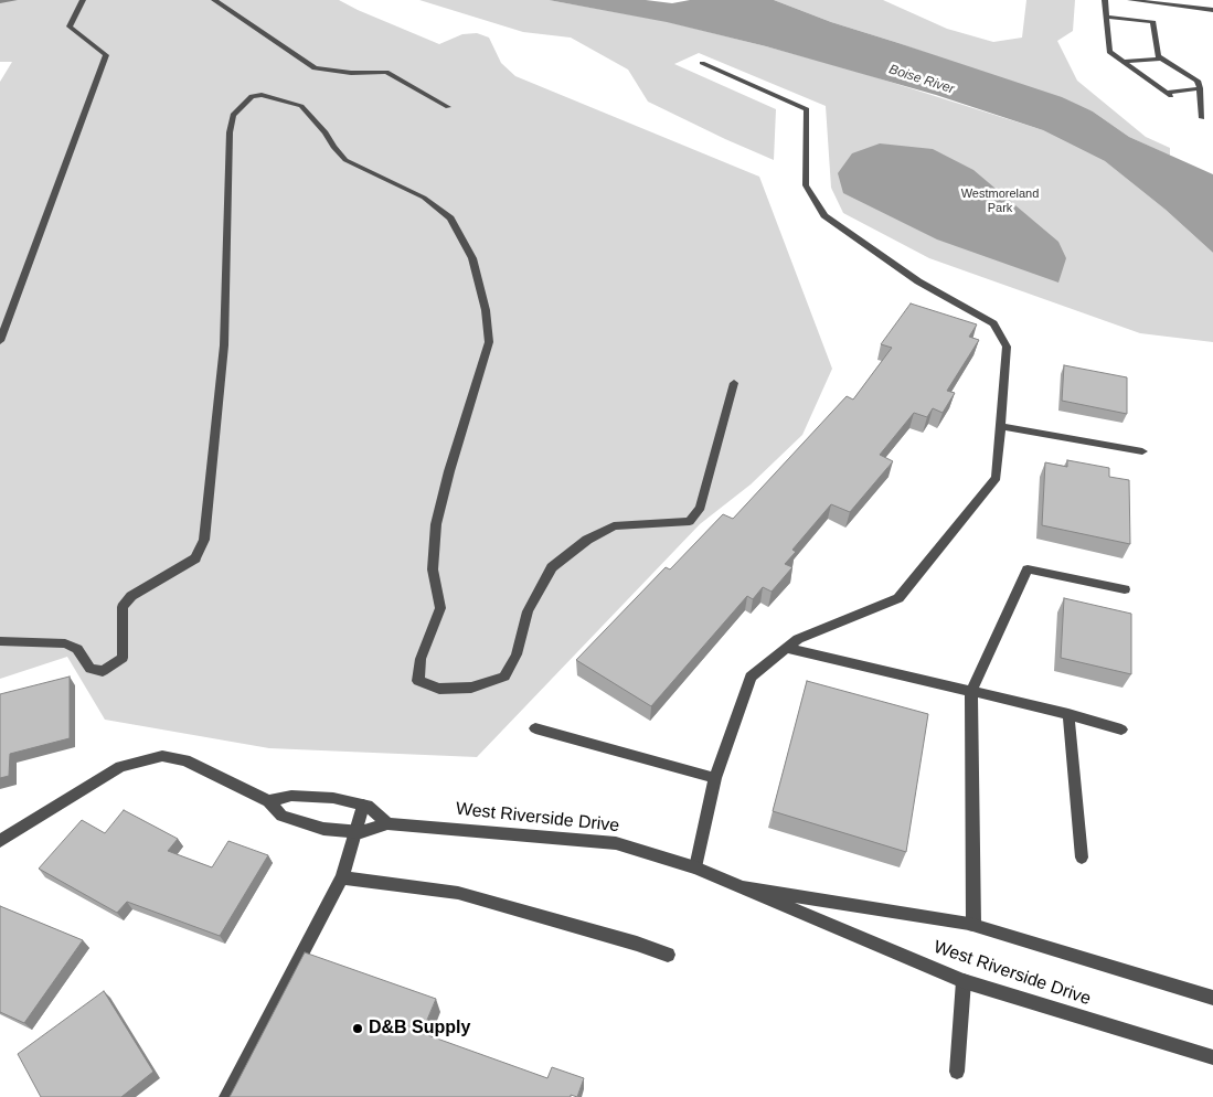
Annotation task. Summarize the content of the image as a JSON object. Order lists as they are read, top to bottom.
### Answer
{
  "streets": {
    "street": ["West Riverside Drive"]
  },
  "water": ["Boise River"],
  "parks": ["Westmoreland Park"],
  "places": ["D&B Supply"]
}
